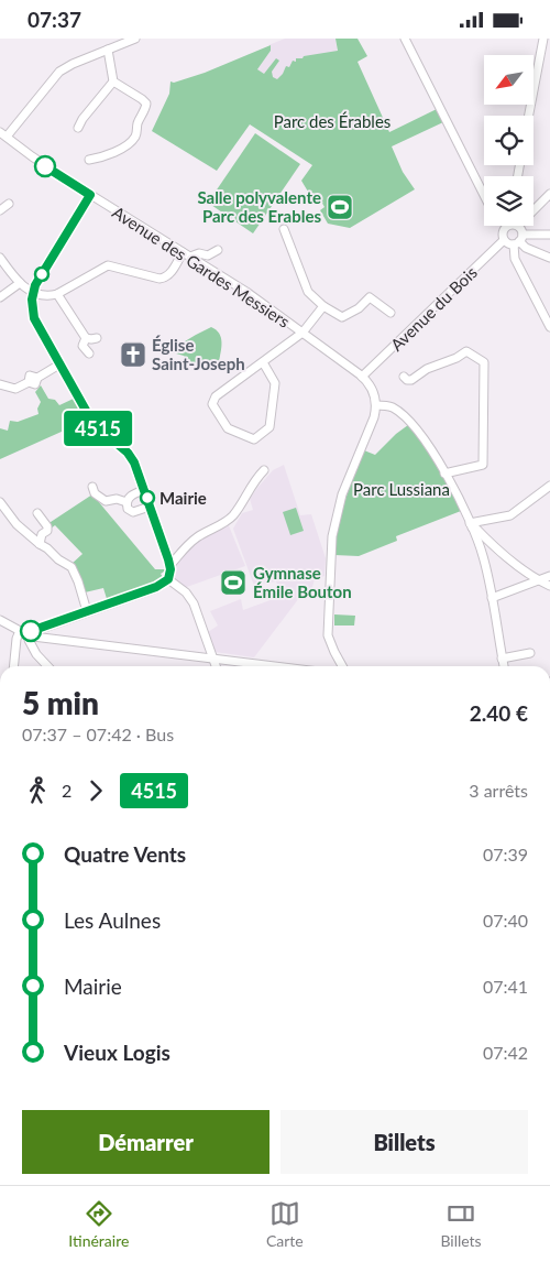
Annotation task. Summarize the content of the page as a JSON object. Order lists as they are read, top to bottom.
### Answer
{
  "streets": {
    "street": ["Avenue des Gardes Messiers", "Avenue du Bois"]
  },
  "crossings": [
    ["Avenue des Gardes Messiers", "Avenue du Bois"]
  ],
  "parks": ["Parc des Érables", "Parc Lussiana"],
  "places": {
    "sports": ["Salle polyvalente Parc des Erables", "Gymnase Émile Bouton"],
    "church": ["Église Saint-Joseph"],
    "other": ["Mairie"]
  },
  "lines": ["bus line 4515"],
  "north": "bottom left",
  "page": {
    "status": "07:37",
    "on_map": "4515",
    "heading": ["5 min", "07:37 – 07:42 · Bus", "2.40 €"],
    "legs": ["2", "4515", "3 arrêts"],
    "list": [
      {
        "name": "Quatre Vents",
        "value": "07:39"
      },
      {
        "name": "Les Aulnes",
        "value": "07:40"
      },
      {
        "name": "Mairie",
        "value": "07:41"
      },
      {
        "name": "Vieux Logis",
        "value": "07:42"
      }
    ],
    "buttons": ["Démarrer", "Billets"],
    "tabs": ["Itinéraire", "Carte", "Billets"]
  }
}
